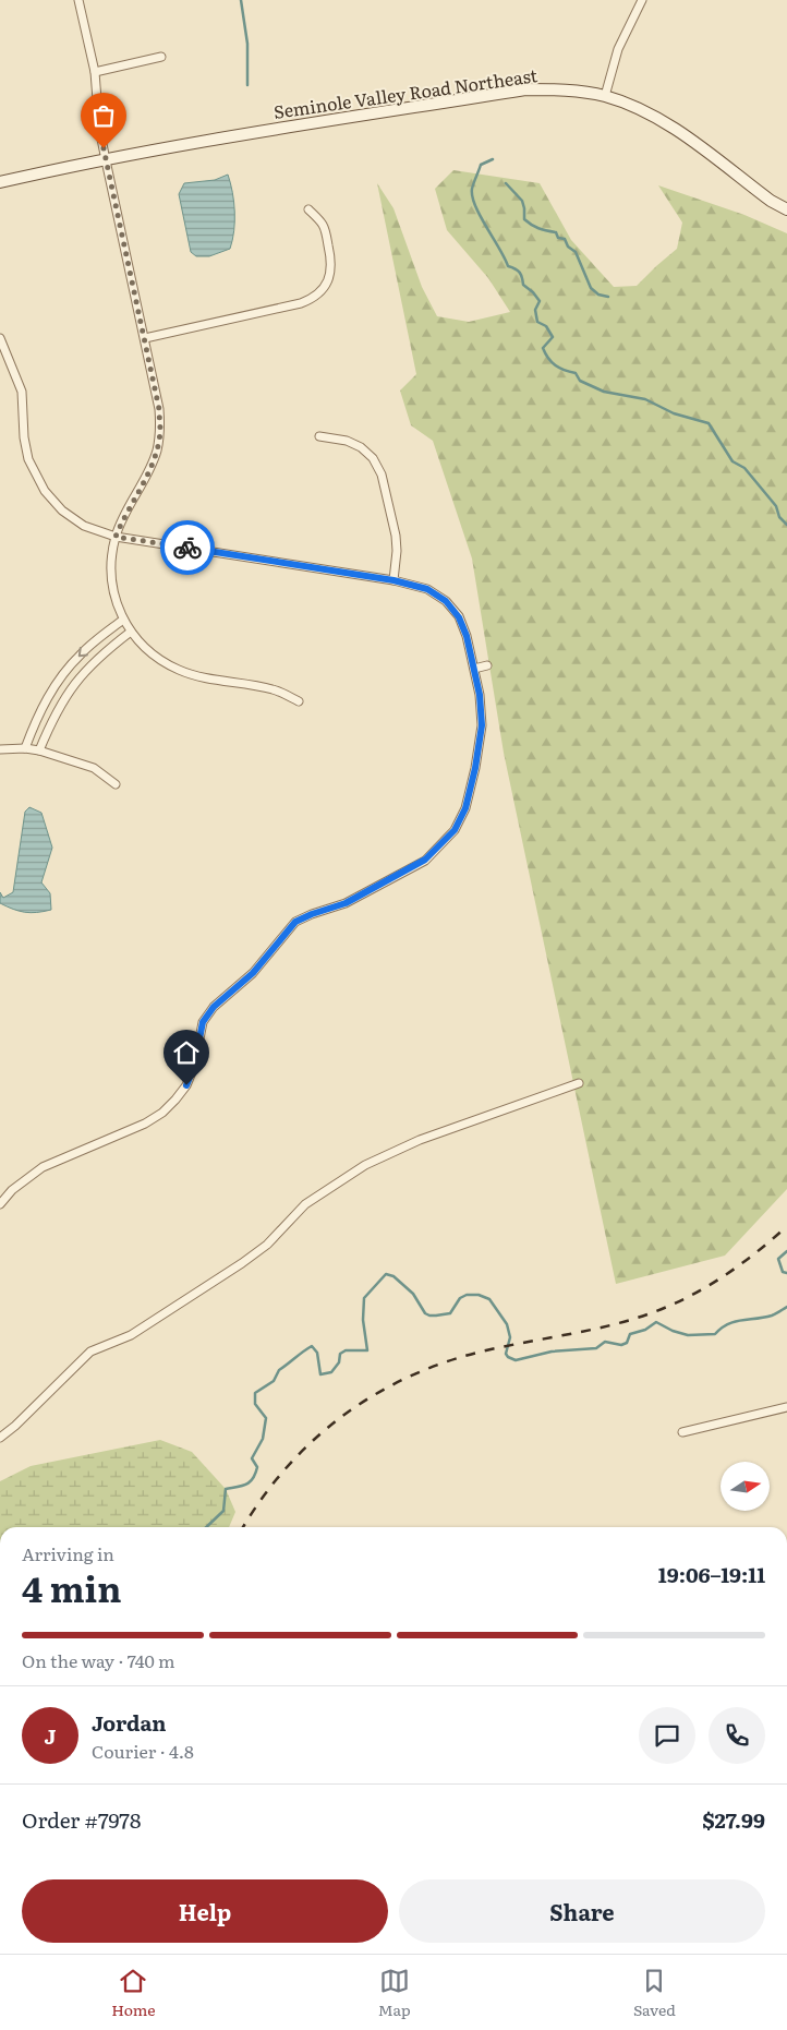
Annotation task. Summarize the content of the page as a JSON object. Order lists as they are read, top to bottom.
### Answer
{
  "streets": {
    "street": ["Seminole Valley Road Northeast"]
  },
  "north": "right",
  "page": {
    "heading": ["4 min", "Arriving in", "19:06–19:11"],
    "panel": [
      "Jordan",
      "Courier · 4.8",
      "Order #7978",
      "$27.99"
    ],
    "bar": "On the way · 740 m",
    "round": "J",
    "buttons": ["Help", "Share"],
    "tabs": ["Home", "Map", "Saved"]
  }
}
